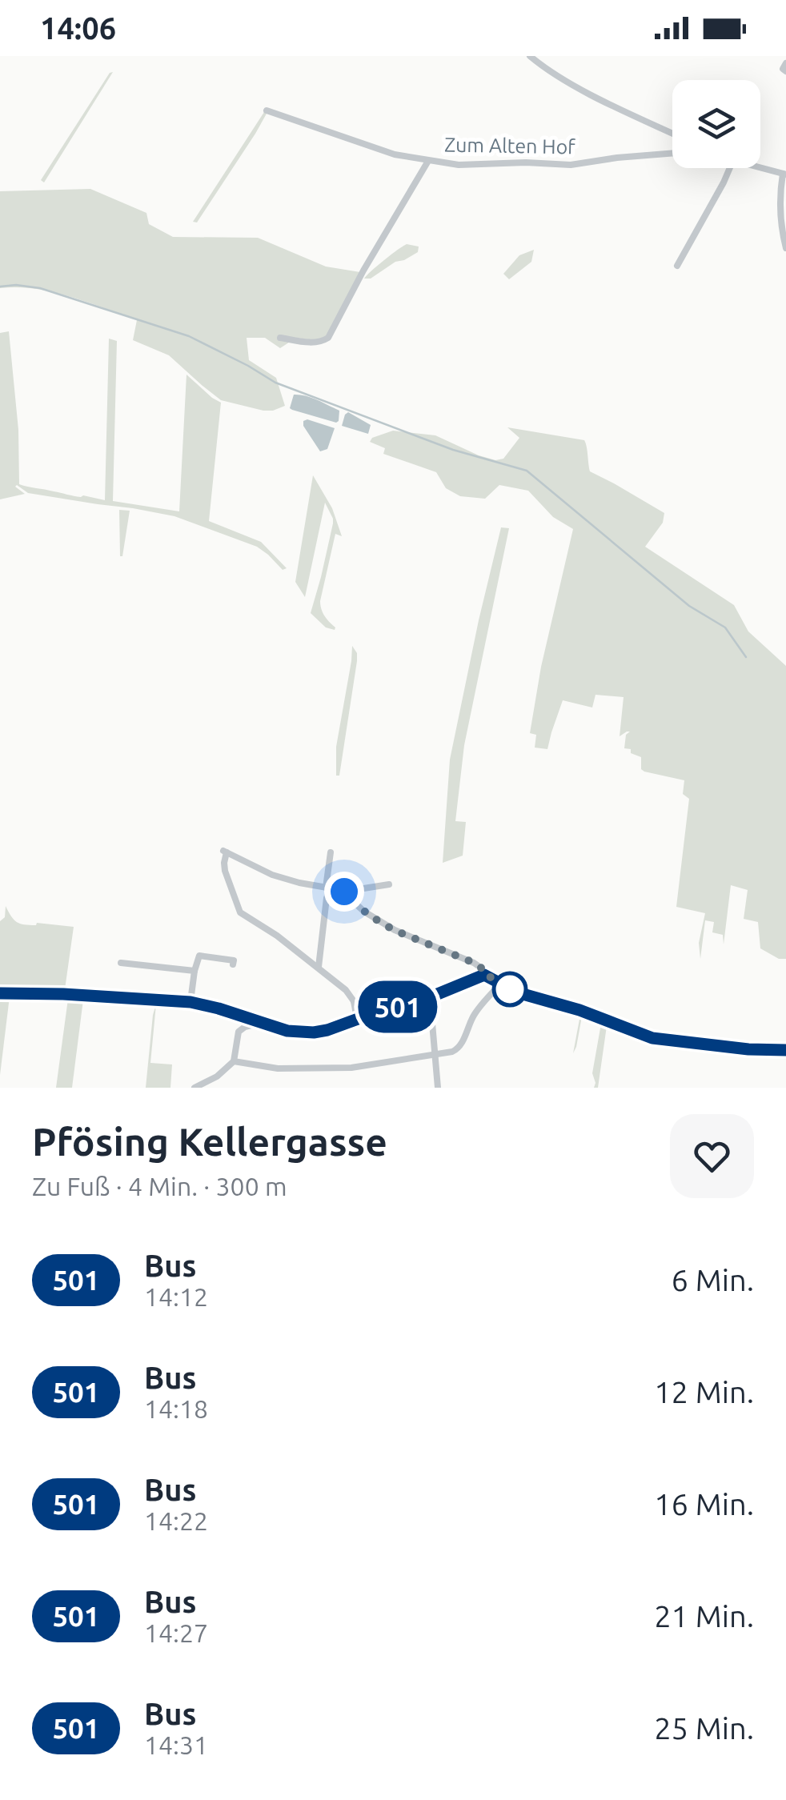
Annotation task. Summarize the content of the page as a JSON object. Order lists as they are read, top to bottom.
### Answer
{
  "streets": {
    "street": ["Zum Alten Hof"]
  },
  "lines": ["bus line 501"],
  "page": {
    "status": "14:06",
    "on_map": "501",
    "heading": ["Pfösing Kellergasse", "Zu Fuß · 4 Min. · 300 m"],
    "list": [
      {
        "mark": "501",
        "name": "Bus",
        "note": "14:12",
        "value": "6 Min."
      },
      {
        "mark": "501",
        "name": "Bus",
        "note": "14:18",
        "value": "12 Min."
      },
      {
        "mark": "501",
        "name": "Bus",
        "note": "14:22",
        "value": "16 Min."
      },
      {
        "mark": "501",
        "name": "Bus",
        "note": "14:27",
        "value": "21 Min."
      },
      {
        "mark": "501",
        "name": "Bus",
        "note": "14:31",
        "value": "25 Min."
      }
    ]
  }
}
